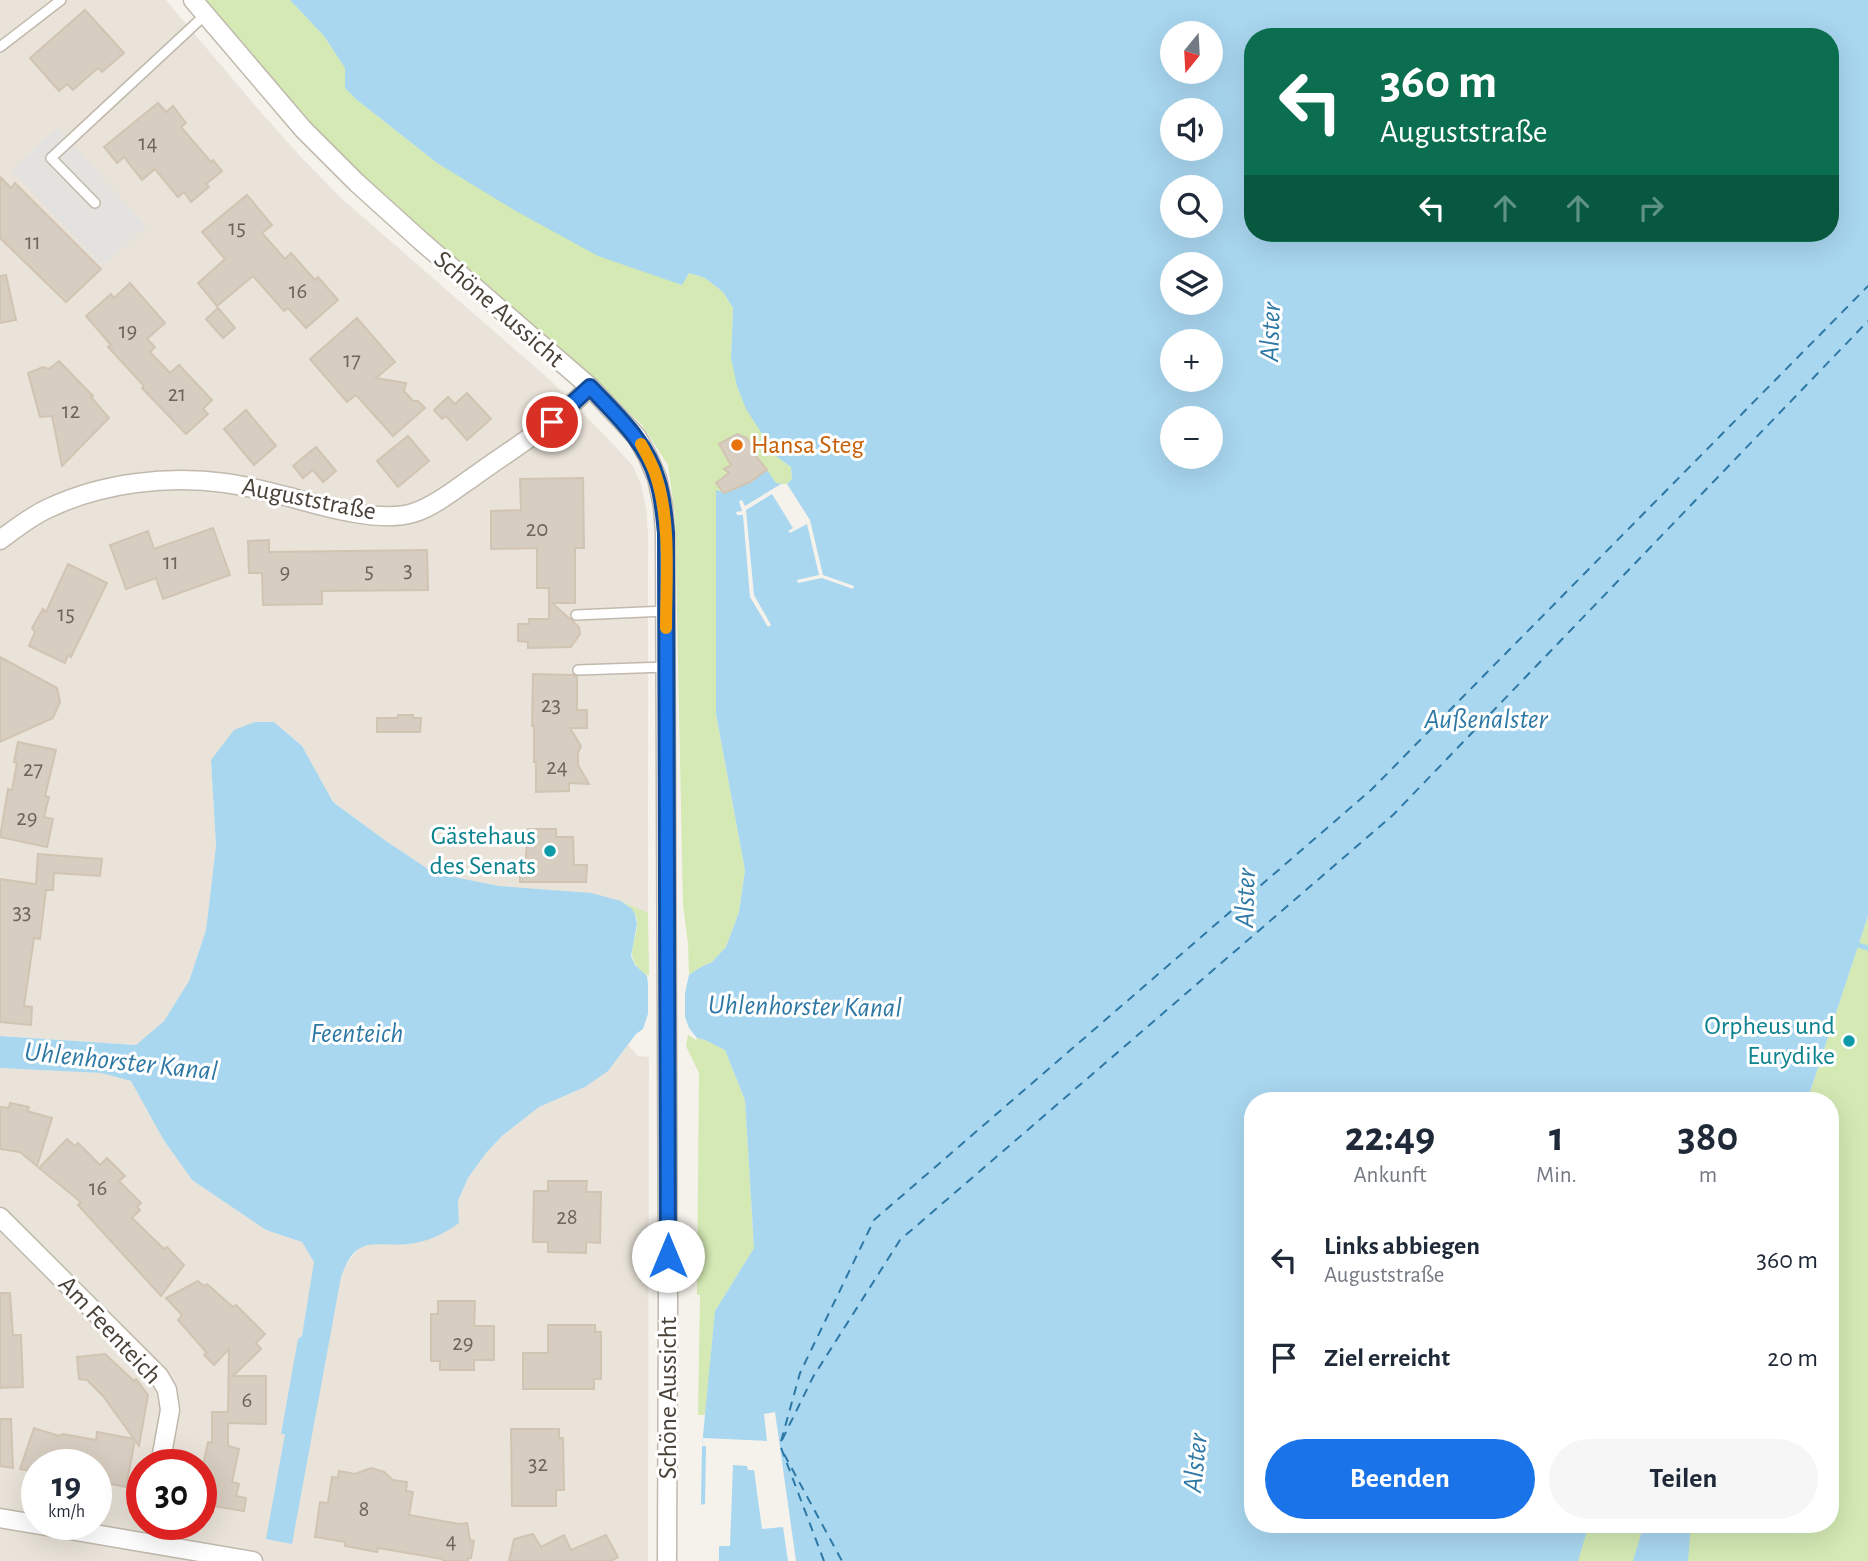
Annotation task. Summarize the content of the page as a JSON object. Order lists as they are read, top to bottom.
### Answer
{
  "streets": {
    "street": ["Schöne Aussicht", "Auguststraße", "Am Feenteich"]
  },
  "crossings": [
    ["Schöne Aussicht", "Auguststraße"]
  ],
  "water": [
    "Alster",
    "Außenalster",
    "Uhlenhorster Kanal",
    "Feenteich"
  ],
  "places": ["Hansa Steg", "Gästehaus des Senats", "Orpheus und Eurydike"],
  "house_numbers": [
    "14",
    "15",
    "11",
    "16",
    "19",
    "17",
    "21",
    "12",
    "20",
    "11",
    "3",
    "5",
    "9",
    "15",
    "23",
    "24",
    "27",
    "29",
    "33",
    "16",
    "28",
    "29",
    "6",
    "32",
    "8",
    "4"
  ],
  "north": "bottom",
  "page": {
    "map_buttons": ["+", "−"],
    "turn": ["360 m", "Auguststraße"],
    "eta": [
      "22:49",
      "Ankunft",
      "1",
      "Min.",
      "380",
      "m"
    ],
    "list": [
      {
        "name": "Links abbiegen",
        "note": "Auguststraße",
        "value": "360 m"
      },
      {
        "name": "Ziel erreicht",
        "value": "20 m"
      }
    ],
    "buttons": ["Beenden", "Teilen"],
    "speed": "19 km/h",
    "limit": "30"
  }
}
